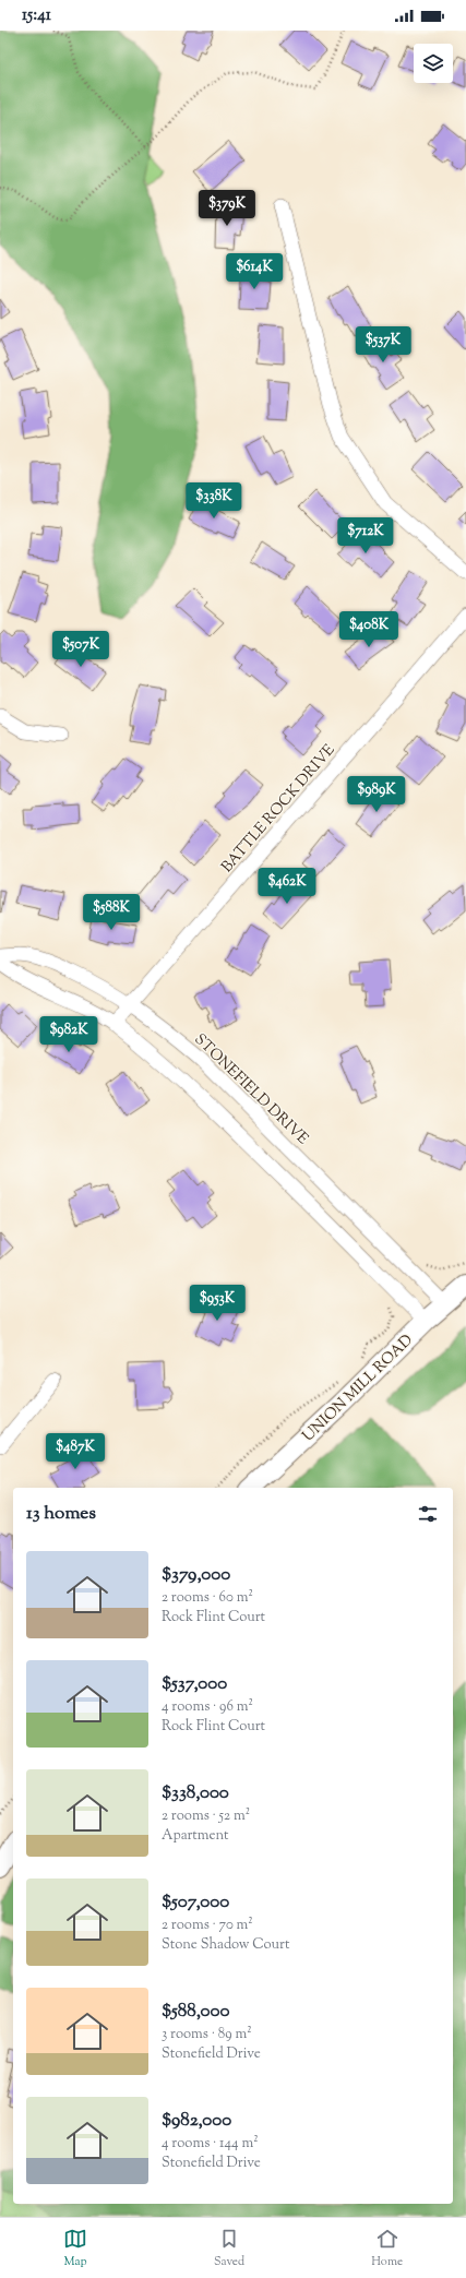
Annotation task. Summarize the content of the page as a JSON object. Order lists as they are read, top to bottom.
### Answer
{
  "streets": {
    "street": ["BATTLE ROCK DRIVE", "STONEFIELD DRIVE", "UNION MILL ROAD"]
  },
  "crossings": [
    ["BATTLE ROCK DRIVE", "STONEFIELD DRIVE"],
    ["STONEFIELD DRIVE", "UNION MILL ROAD"]
  ],
  "page": {
    "status": "15:41",
    "price": [
      "$379K",
      "$614K",
      "$537K",
      "$338K",
      "$712K",
      "$408K",
      "$507K",
      "$989K",
      "$462K",
      "$588K",
      "$982K",
      "$953K",
      "$487K"
    ],
    "heading": "13 homes",
    "list": [
      {
        "name": "$379,000",
        "note": "2 rooms · 60 m² · Rock Flint Court"
      },
      {
        "name": "$537,000",
        "note": "4 rooms · 96 m² · Rock Flint Court"
      },
      {
        "name": "$338,000",
        "note": "2 rooms · 52 m² · Apartment"
      },
      {
        "name": "$507,000",
        "note": "2 rooms · 70 m² · Stone Shadow Court"
      },
      {
        "name": "$588,000",
        "note": "3 rooms · 89 m² · Stonefield Drive"
      },
      {
        "name": "$982,000",
        "note": "4 rooms · 144 m² · Stonefield Drive"
      }
    ],
    "tabs": ["Map", "Saved", "Home"]
  }
}
